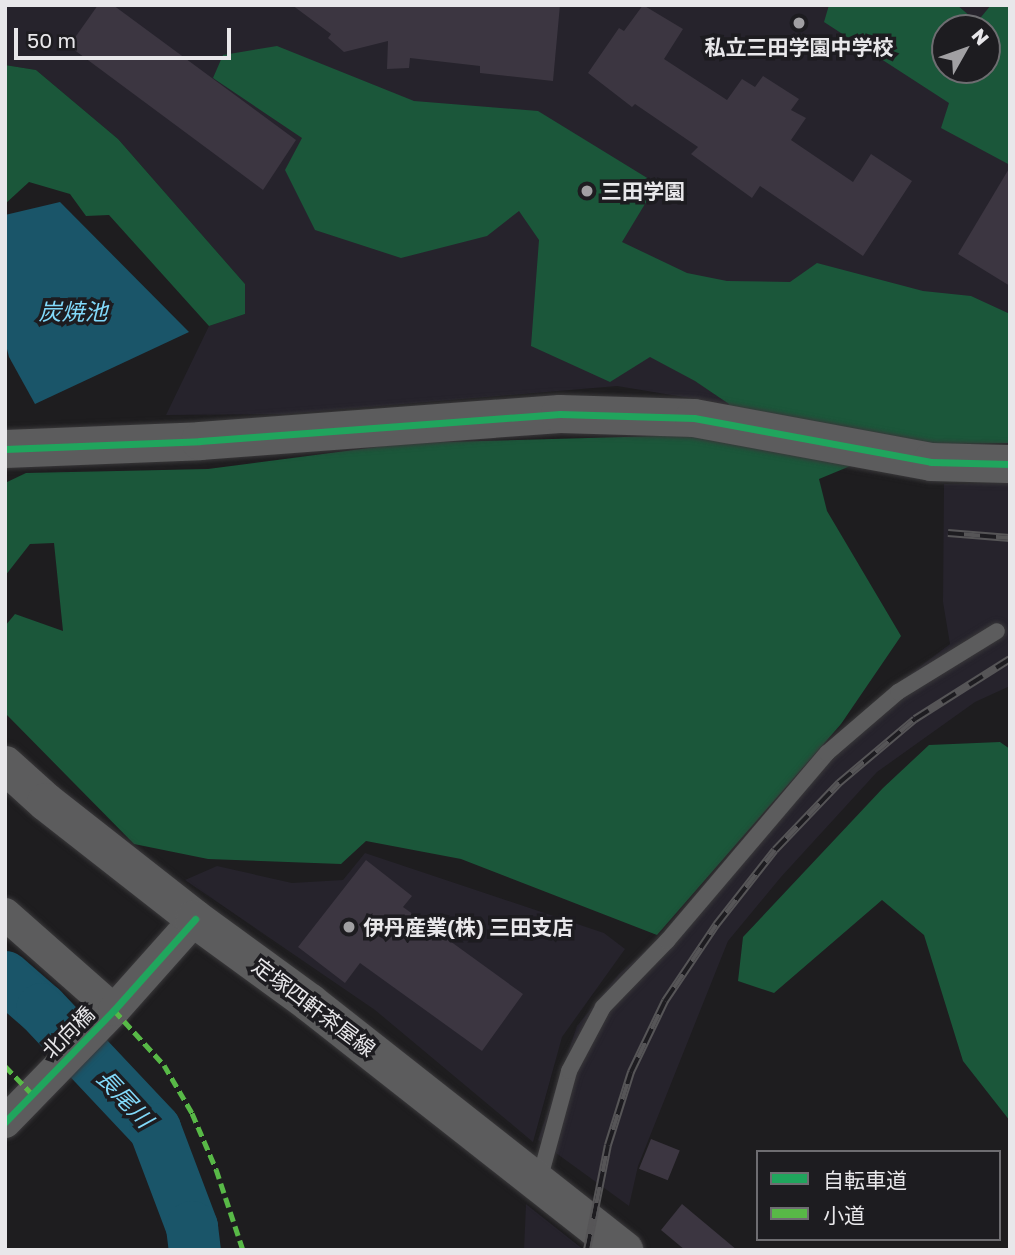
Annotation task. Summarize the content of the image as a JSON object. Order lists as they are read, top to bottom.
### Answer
{
  "streets": {
    "street": ["定塚四軒茶屋線", "北向橋"]
  },
  "crossings": [
    ["定塚四軒茶屋線", "北向橋"]
  ],
  "water": ["炭焼池", "長尾川"],
  "places": ["私立三田学園中学校", "三田学園", "伊丹産業(株) 三田支店"],
  "legend": ["自転車道", "小道"],
  "scale_bar": "50 m",
  "north": "top right"
}
